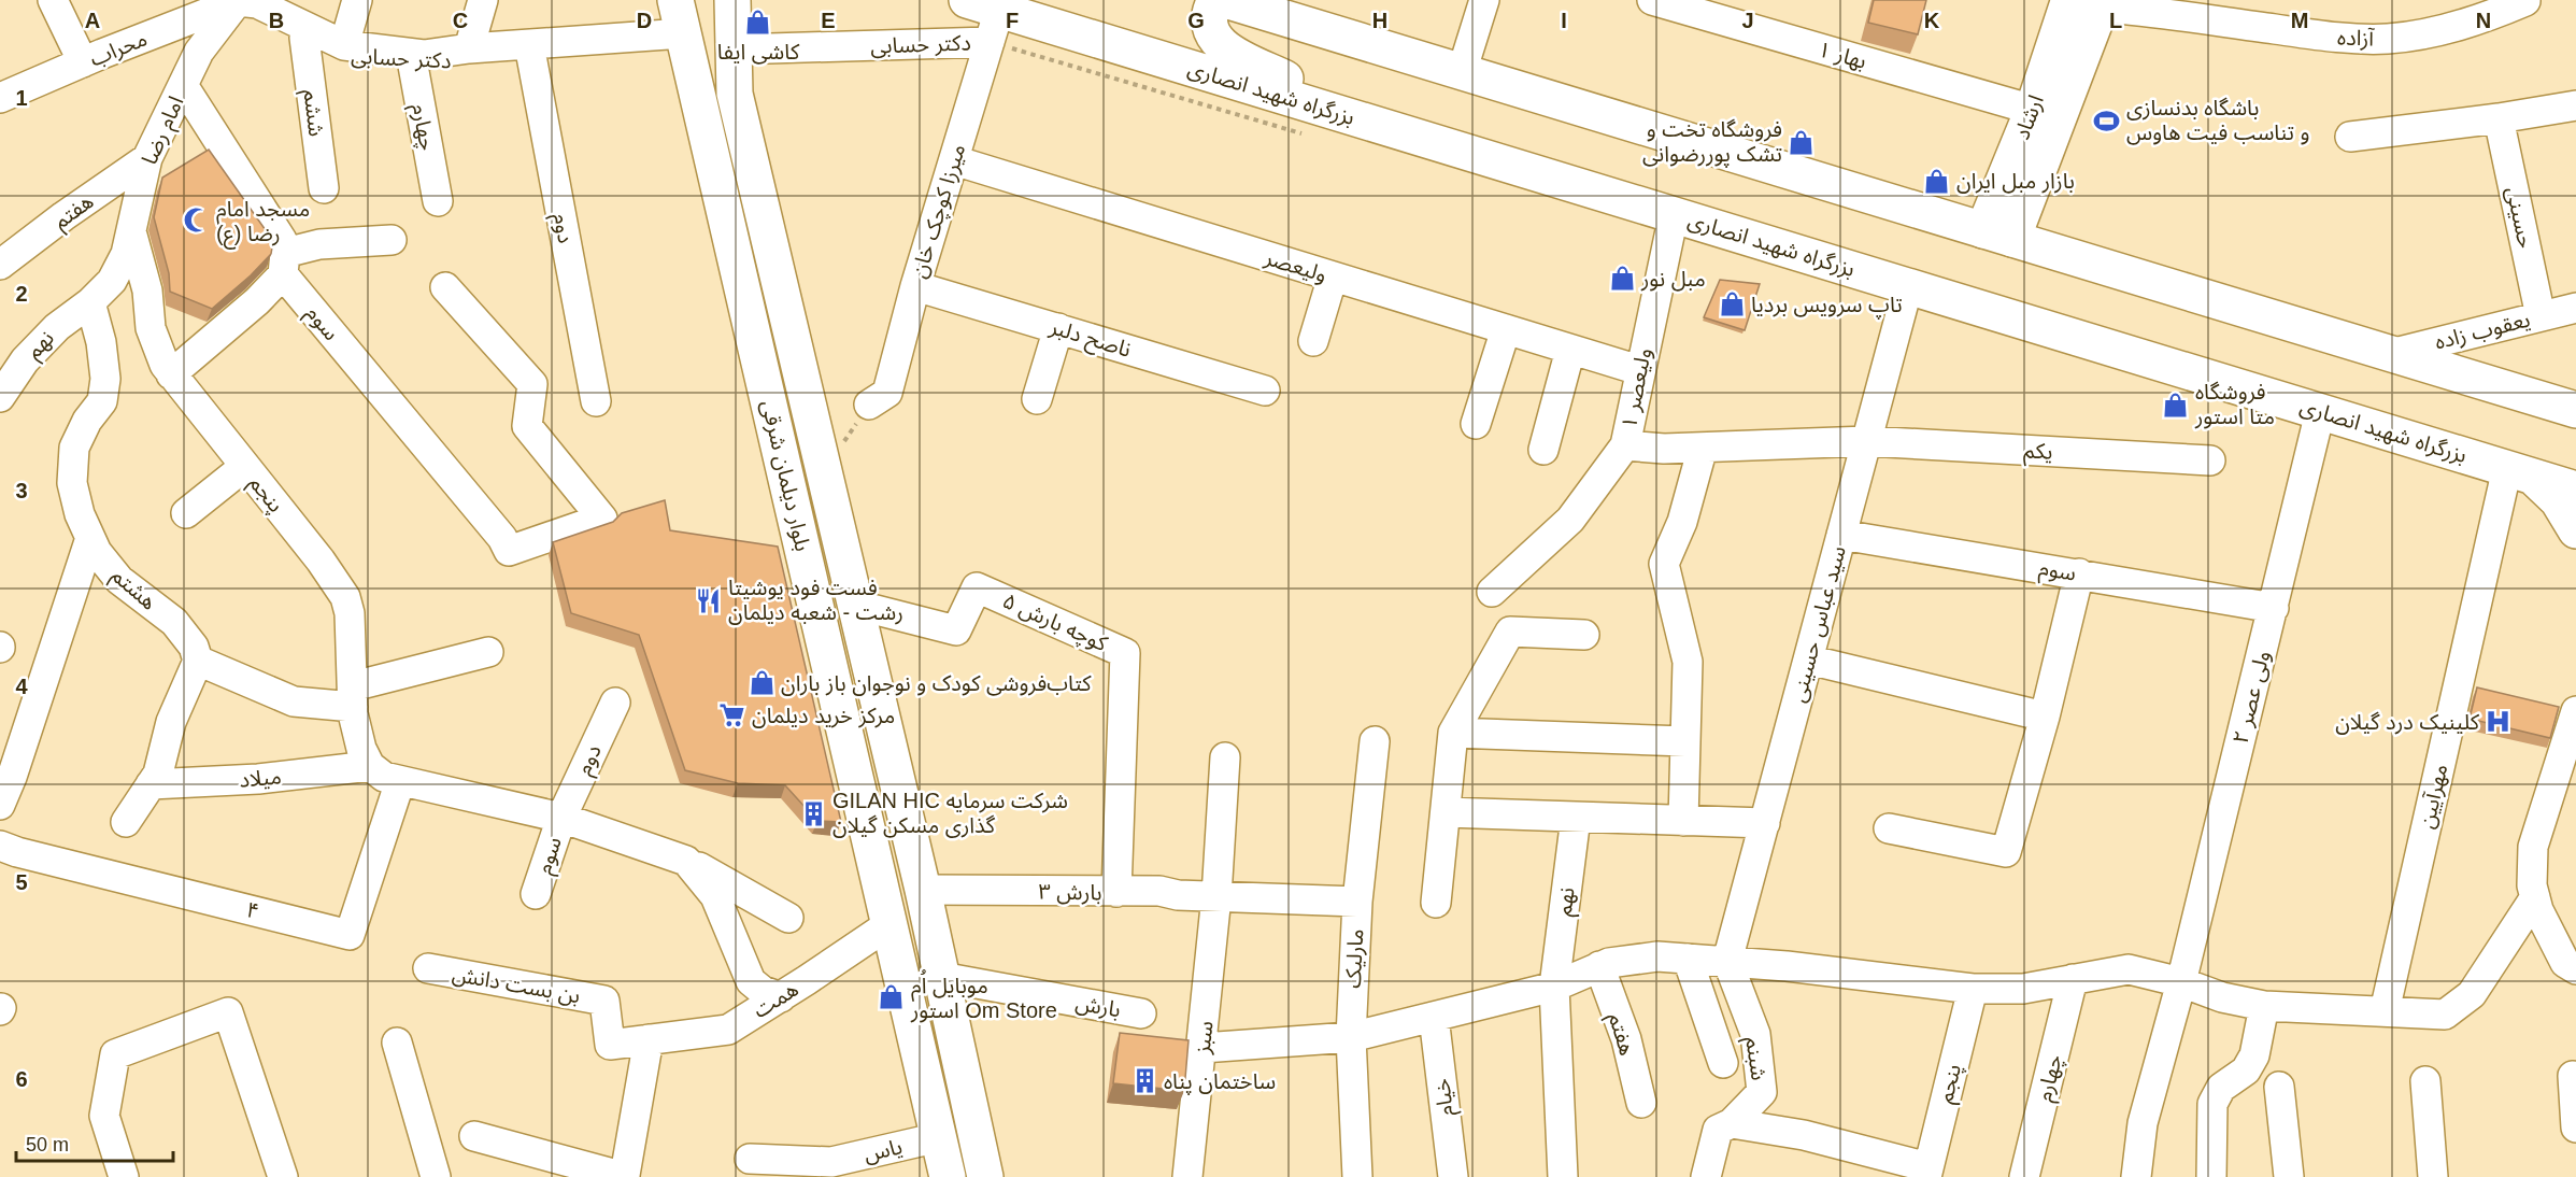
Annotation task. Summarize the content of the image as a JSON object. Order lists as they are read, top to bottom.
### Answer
{
  "streets": {
    "main road": ["بزرگراه شهید انصاری", "ارشاد", "بلوار دیلمان شرقی"],
    "street": [
      "آزاده",
      "دکتر حسابی",
      "محراب",
      "بهار ۱",
      "ششم",
      "چهارم",
      "امام رضا",
      "هفتم",
      "میرزا کوچک خان",
      "حسینی",
      "دوم",
      "ولیعصر",
      "سوم",
      "یعقوب زاده",
      "ناصح دلبر",
      "نهم",
      "ولیعصر ۱",
      "یکم",
      "پنجم",
      "هشتم",
      "کوچه بارش ۵",
      "سید عباس حسینی",
      "ولی عصر ۲",
      "میلاد",
      "مهرآیین",
      "بارش ۳",
      "۴",
      "مارلیک",
      "بن بست دانش",
      "همت",
      "بارش",
      "سبز",
      "شبنم",
      "خیام",
      "یاس"
    ]
  },
  "crossings": [
    ["آزاده", "ارشاد"],
    ["دکتر حسابی", "محراب"],
    ["دکتر حسابی", "بزرگراه شهید انصاری"],
    ["دکتر حسابی", "ششم"],
    ["دکتر حسابی", "چهارم"],
    ["دکتر حسابی", "امام رضا"],
    ["دکتر حسابی", "میرزا کوچک خان"],
    ["دکتر حسابی", "دوم"],
    ["دکتر حسابی", "بلوار دیلمان شرقی"],
    ["محراب", "امام رضا"],
    ["بهار ۱", "ارشاد"],
    ["بزرگراه شهید انصاری", "میرزا کوچک خان"],
    ["بزرگراه شهید انصاری", "ولیعصر ۱"],
    ["بزرگراه شهید انصاری", "سید عباس حسینی"],
    ["بزرگراه شهید انصاری", "ولی عصر ۲"],
    ["بزرگراه شهید انصاری", "مهرآیین"],
    ["امام رضا", "هفتم"],
    ["امام رضا", "سوم"],
    ["امام رضا", "نهم"],
    ["امام رضا", "پنجم"],
    ["امام رضا", "هشتم"],
    ["میرزا کوچک خان", "ولیعصر"],
    ["میرزا کوچک خان", "ناصح دلبر"],
    ["حسینی", "یعقوب زاده"],
    ["دوم", "سوم"],
    ["ولیعصر", "ولیعصر ۱"],
    ["سوم", "سید عباس حسینی"],
    ["سوم", "ولی عصر ۲"],
    ["نهم", "هشتم"],
    ["ولیعصر ۱", "یکم"],
    ["یکم", "سید عباس حسینی"],
    ["بلوار دیلمان شرقی", "کوچه بارش ۵"],
    ["بلوار دیلمان شرقی", "بارش ۳"],
    ["بلوار دیلمان شرقی", "همت"],
    ["بلوار دیلمان شرقی", "بارش"],
    ["بلوار دیلمان شرقی", "یاس"],
    ["پنجم", "میلاد"],
    ["کوچه بارش ۵", "بارش ۳"],
    ["سید عباس حسینی", "شبنم"],
    ["بارش ۳", "مارلیک"],
    ["بارش ۳", "سبز"],
    ["بن بست دانش", "همت"]
  ],
  "places": {
    "shop": [
      "کاشی ایفا",
      "فروشگاه تخت و تشک پوررضوانی",
      "بازار مبل ایران",
      "مبل نور",
      "تاپ سرویس بردیا",
      "فروشگاه متا استور",
      "کتاب‌فروشی کودک و نوجوان باز باران",
      "موبایل اُم استور Om Store"
    ],
    "sports": ["باشگاه بدنسازی و تناسب فیت هاوس"],
    "mosque": ["مسجد امام رضا (ع)"],
    "restaurant": ["فست فود یوشیتا رشت - شعبه دیلمان"],
    "supermarket": ["مرکز خرید دیلمان"],
    "hospital": ["کلینیک درد گیلان"],
    "building": ["GILAN HIC شرکت سرمایه گذاری مسکن گیلان", "ساختمان پناه"]
  },
  "scale_bar": "50 m",
  "grid": {
    "columns": [
      "A",
      "B",
      "C",
      "D",
      "E",
      "F",
      "G",
      "H",
      "I",
      "J",
      "K",
      "L",
      "M",
      "N"
    ],
    "rows": [
      "1",
      "2",
      "3",
      "4",
      "5",
      "6"
    ]
  }
}
